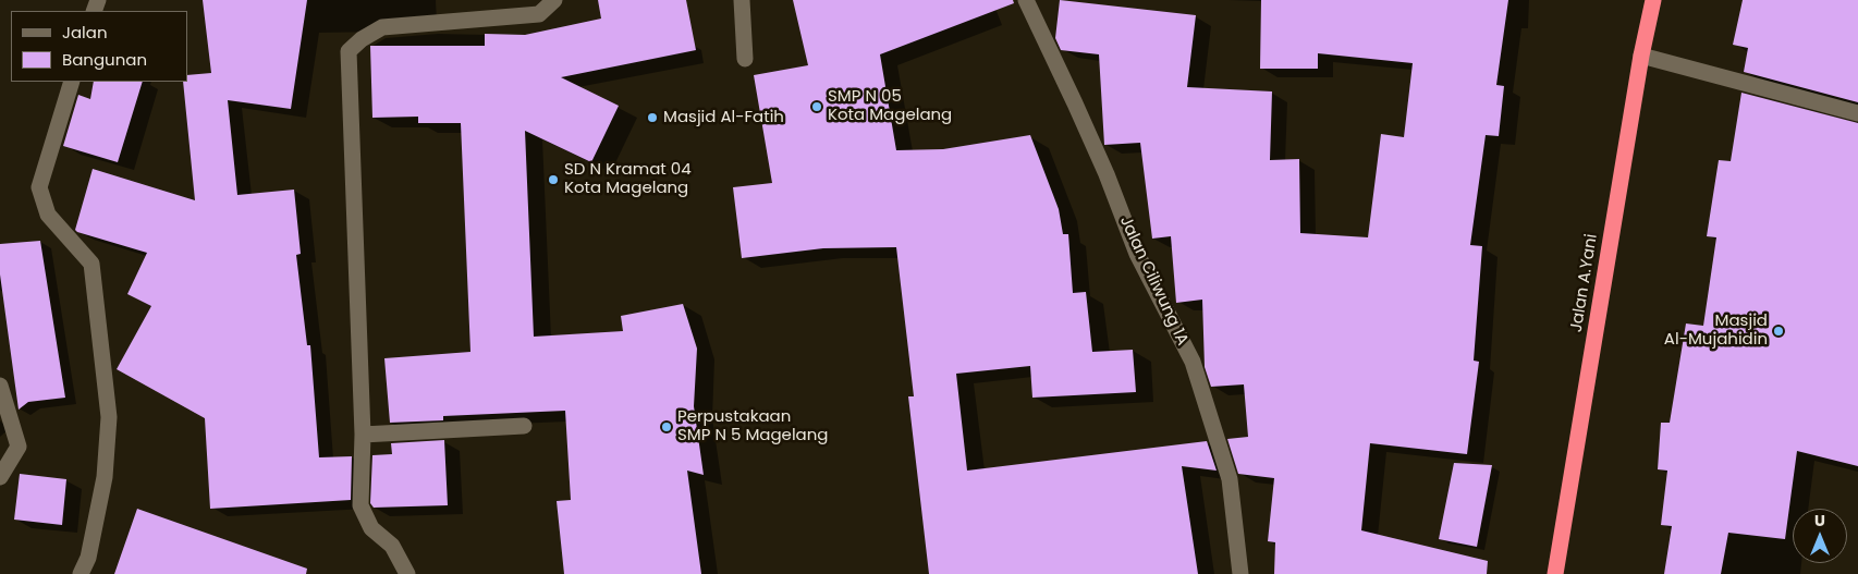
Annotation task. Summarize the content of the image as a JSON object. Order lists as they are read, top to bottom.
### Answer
{
  "streets": {
    "highway": ["Jalan A.Yani"],
    "street": ["Jalan Ciliwung 1A"]
  },
  "places": [
    "SMP N 05 Kota Magelang",
    "Masjid Al-Fatih",
    "SD N Kramat 04 Kota Magelang",
    "Masjid Al-Mujahidin",
    "Perpustakaan SMP N 5 Magelang"
  ],
  "legend": ["Jalan", "Bangunan"],
  "north": "top"
}
